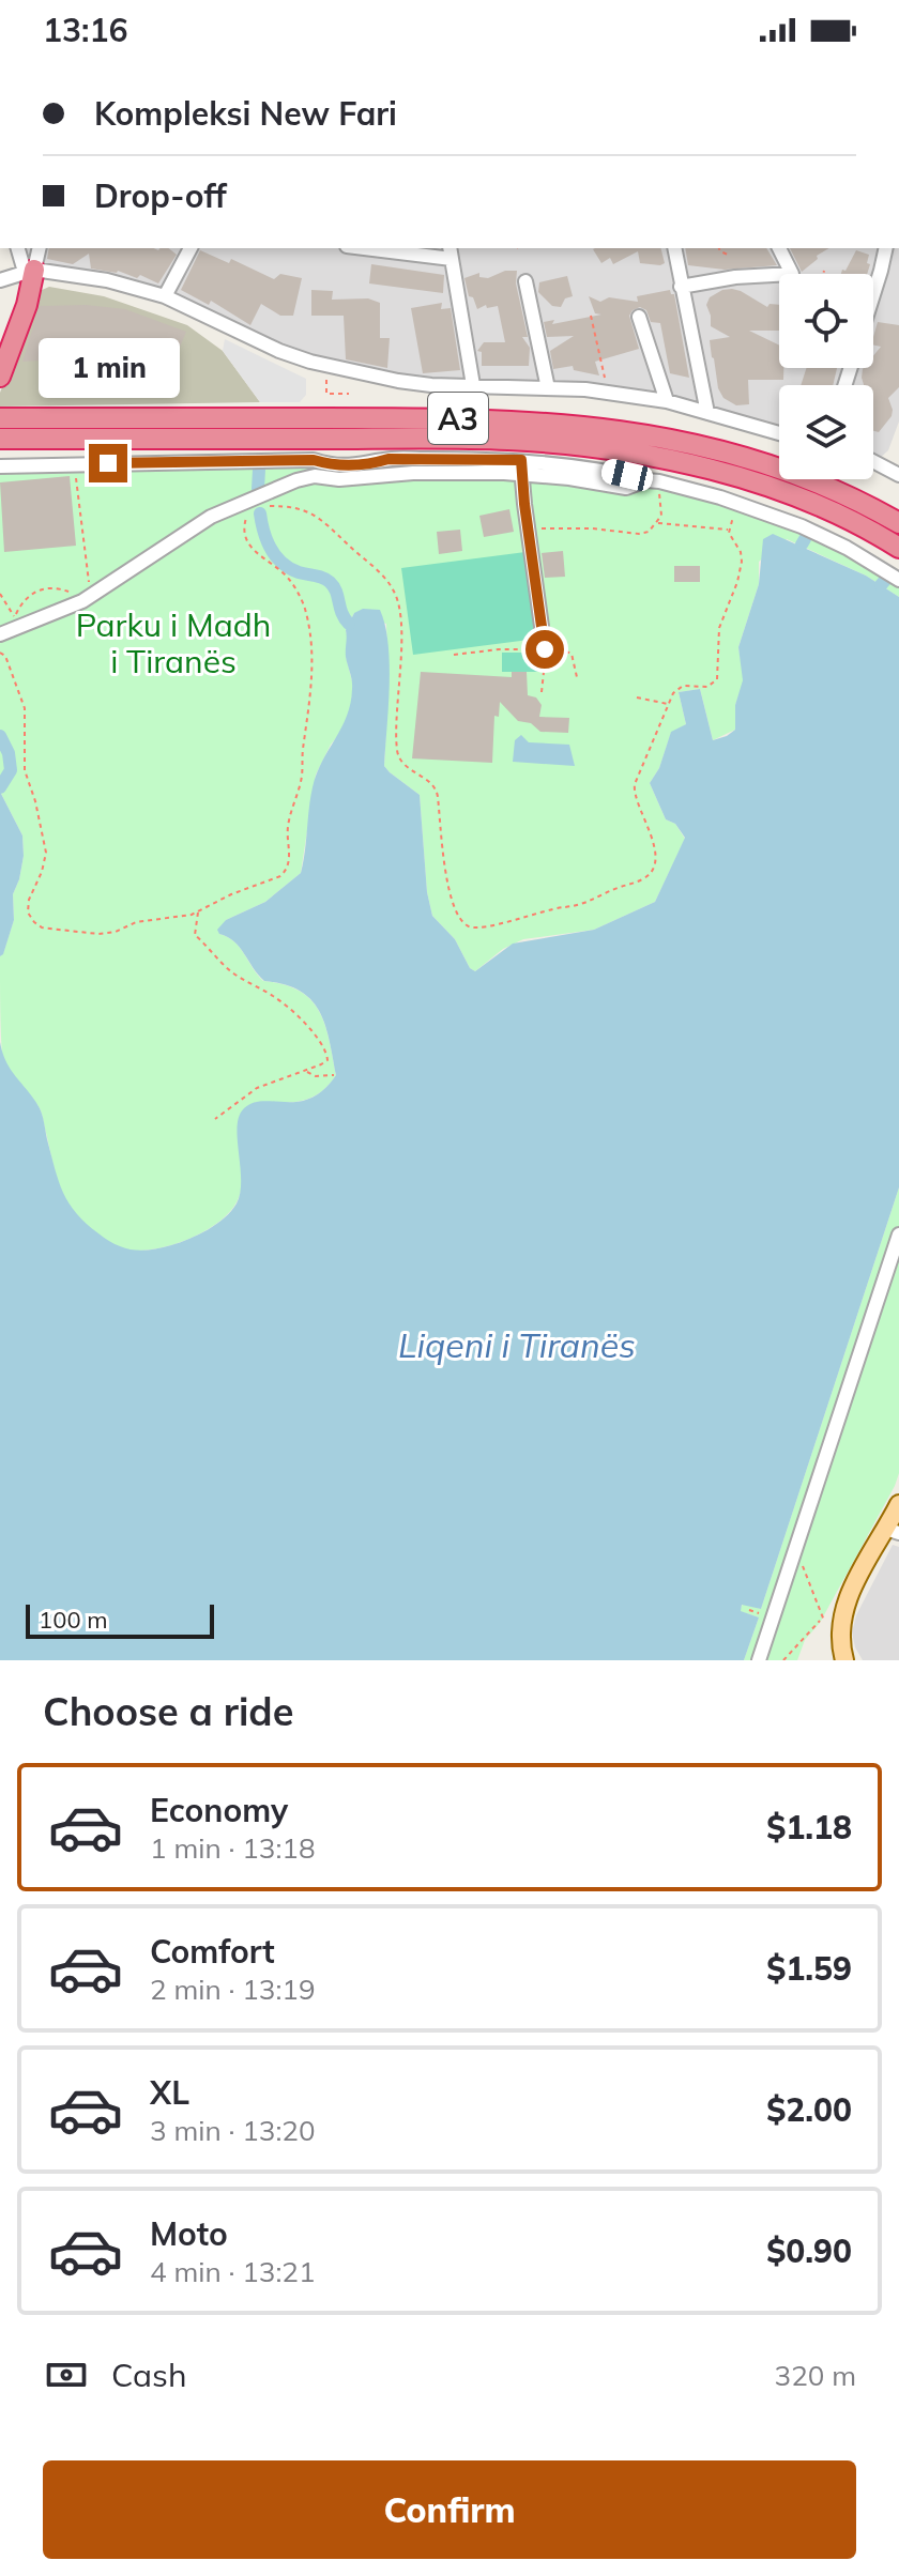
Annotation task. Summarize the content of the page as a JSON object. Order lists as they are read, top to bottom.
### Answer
{
  "streets": {
    "highway": ["A3"]
  },
  "water": ["Liqeni i Tiranës"],
  "parks": ["Parku i Madh i Tiranës"],
  "scale_bar": "100 m",
  "page": {
    "status": "13:16",
    "banner": ["Kompleksi New Fari", "Drop-off"],
    "bubble": "1 min",
    "scale": "100 m",
    "heading": "Choose a ride",
    "list": [
      {
        "name": "Economy",
        "note": "1 min · 13:18",
        "value": "$1.18"
      },
      {
        "name": "Comfort",
        "note": "2 min · 13:19",
        "value": "$1.59"
      },
      {
        "name": "XL",
        "note": "3 min · 13:20",
        "value": "$2.00"
      },
      {
        "name": "Moto",
        "note": "4 min · 13:21",
        "value": "$0.90"
      }
    ],
    "pay": ["Cash", "320 m"],
    "buttons": "Confirm"
  }
}
